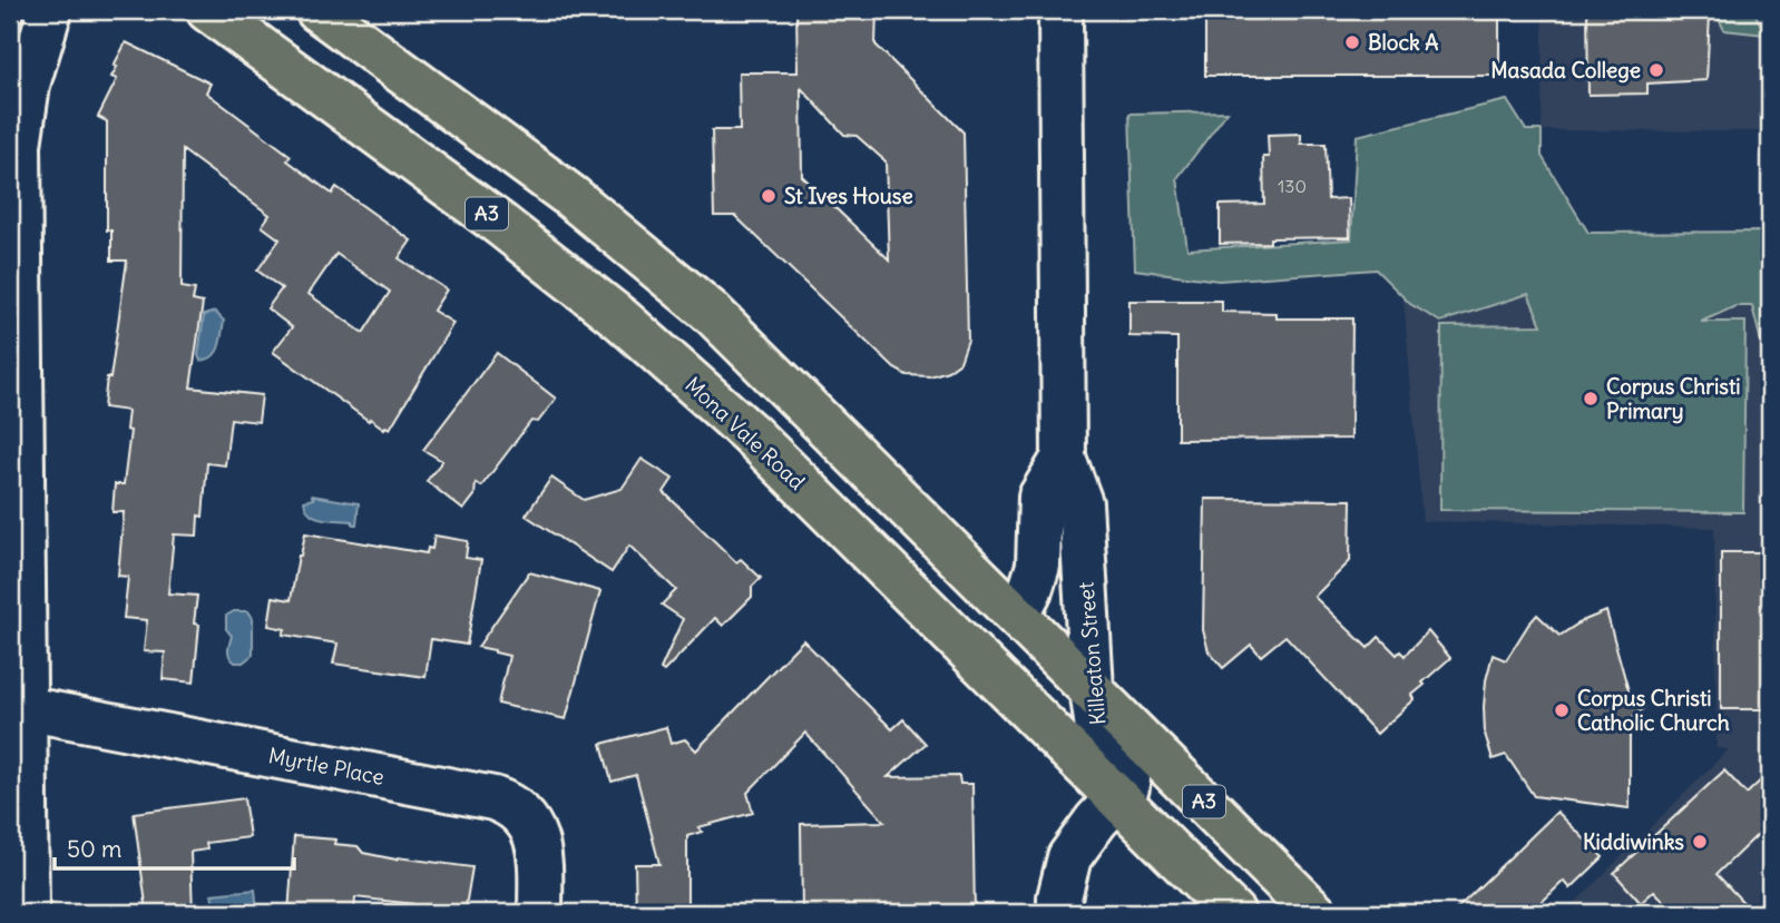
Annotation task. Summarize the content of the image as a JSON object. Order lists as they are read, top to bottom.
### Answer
{
  "streets": {
    "highway": ["A3", "Mona Vale Road"],
    "street": ["Killeaton Street", "Myrtle Place"]
  },
  "crossings": [
    ["A3", "Killeaton Street"],
    ["Mona Vale Road", "Killeaton Street"]
  ],
  "places": [
    "Block A",
    "Masada College",
    "St Ives House",
    "Corpus Christi Primary",
    "Corpus Christi Catholic Church",
    "Kiddiwinks"
  ],
  "house_numbers": ["130"],
  "scale_bar": "50 m"
}
